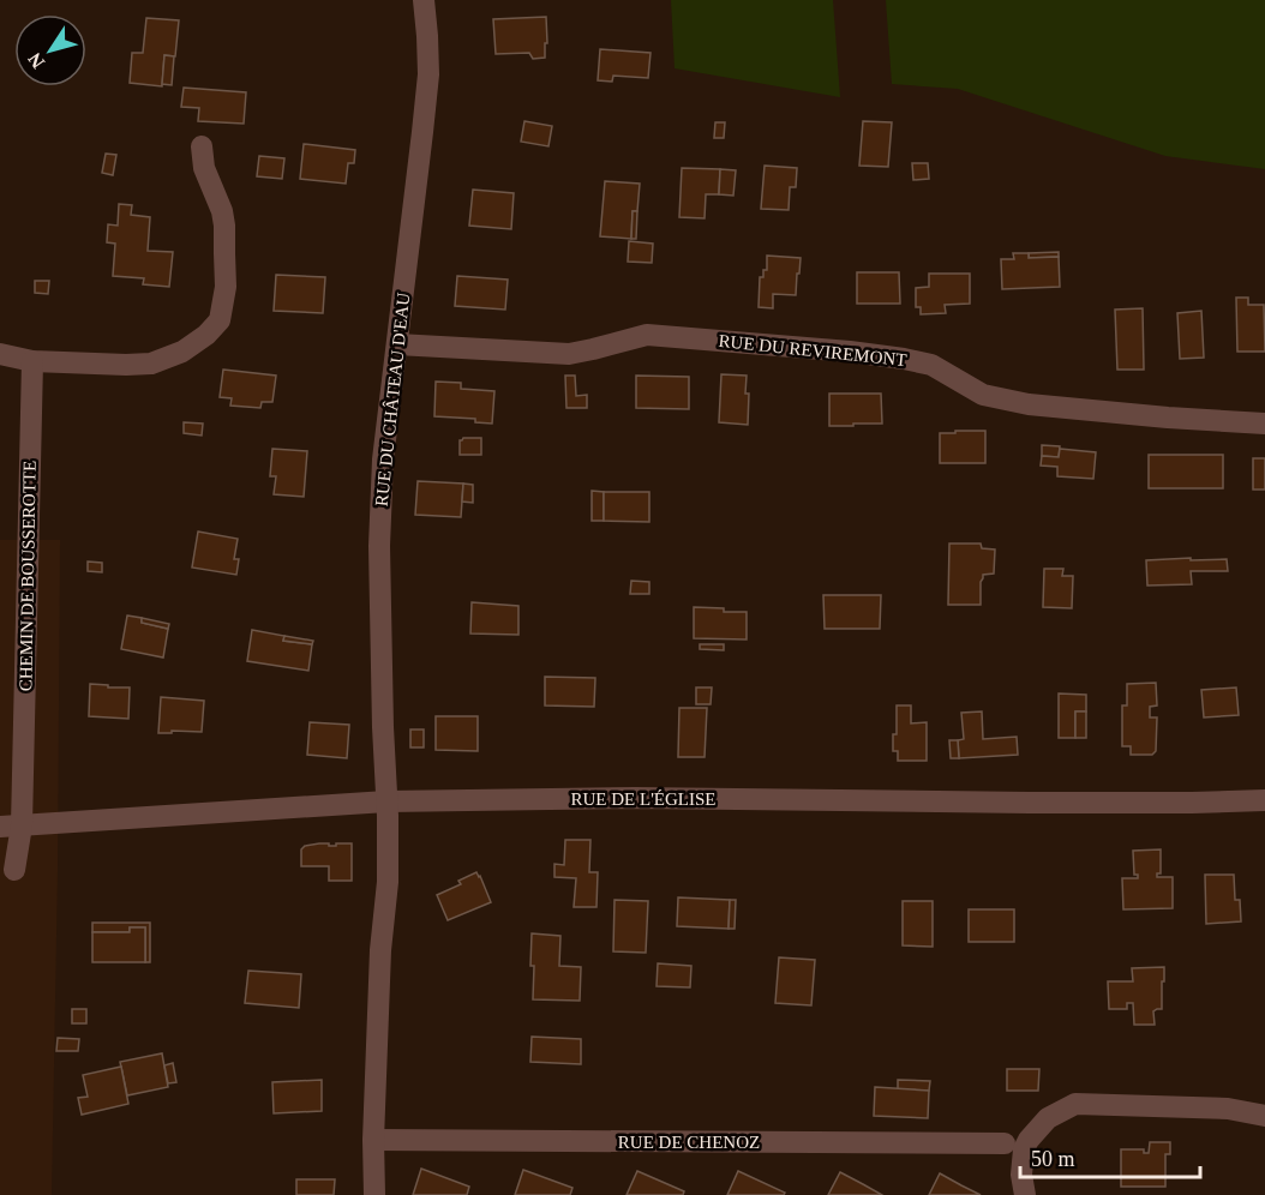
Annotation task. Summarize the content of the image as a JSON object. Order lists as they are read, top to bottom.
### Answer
{
  "streets": {
    "street": [
      "RUE DU REVIREMONT",
      "RUE DU CHÂTEAU D'EAU",
      "CHEMIN DE BOUSSEROTTE",
      "RUE DE L'ÉGLISE",
      "RUE DE CHENOZ"
    ]
  },
  "crossings": [
    ["RUE DU REVIREMONT", "RUE DU CHÂTEAU D'EAU"],
    ["RUE DU CHÂTEAU D'EAU", "RUE DE L'ÉGLISE"],
    ["CHEMIN DE BOUSSEROTTE", "RUE DE L'ÉGLISE"]
  ],
  "scale_bar": "50 m",
  "north": "bottom left"
}
